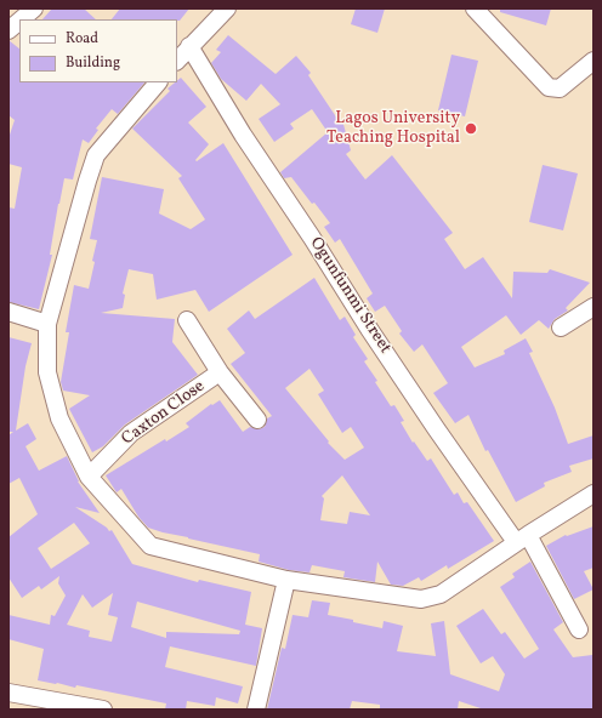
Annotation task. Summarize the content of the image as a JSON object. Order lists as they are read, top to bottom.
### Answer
{
  "streets": {
    "street": ["Ogunfunmi Street", "Caxton Close"]
  },
  "places": ["Lagos University Teaching Hospital"],
  "legend": ["Road", "Building"]
}
